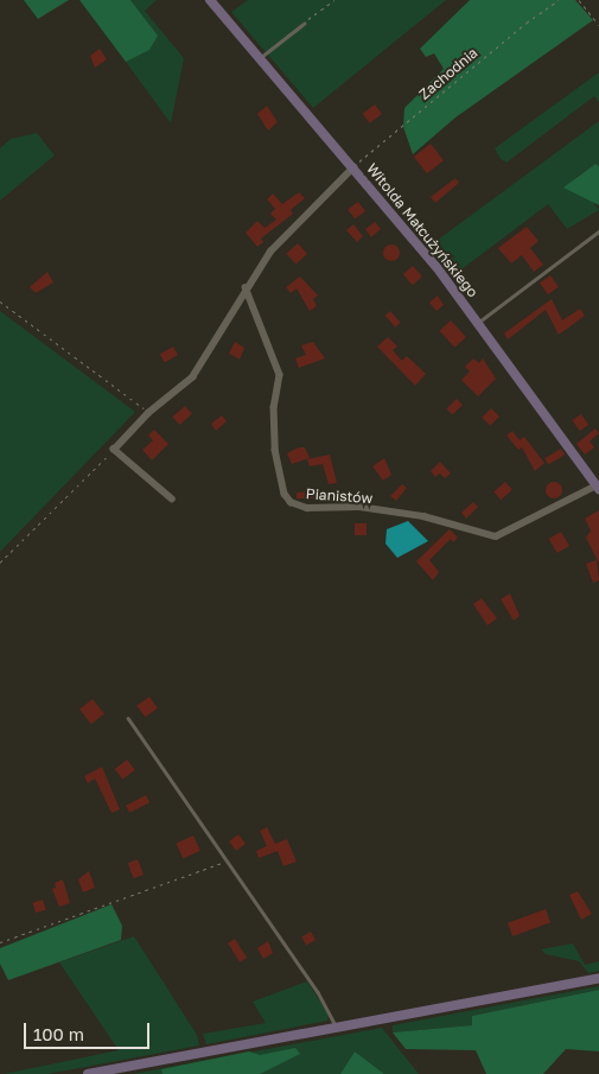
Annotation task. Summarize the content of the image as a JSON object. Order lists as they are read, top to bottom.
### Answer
{
  "streets": {
    "street": ["Witolda Małcużyńskiego", "Pianistów"],
    "path": ["Zachodnia"]
  },
  "crossings": [
    ["Zachodnia", "Witolda Małcużyńskiego"],
    ["Witolda Małcużyńskiego", "Pianistów"]
  ],
  "scale_bar": "100 m"
}
